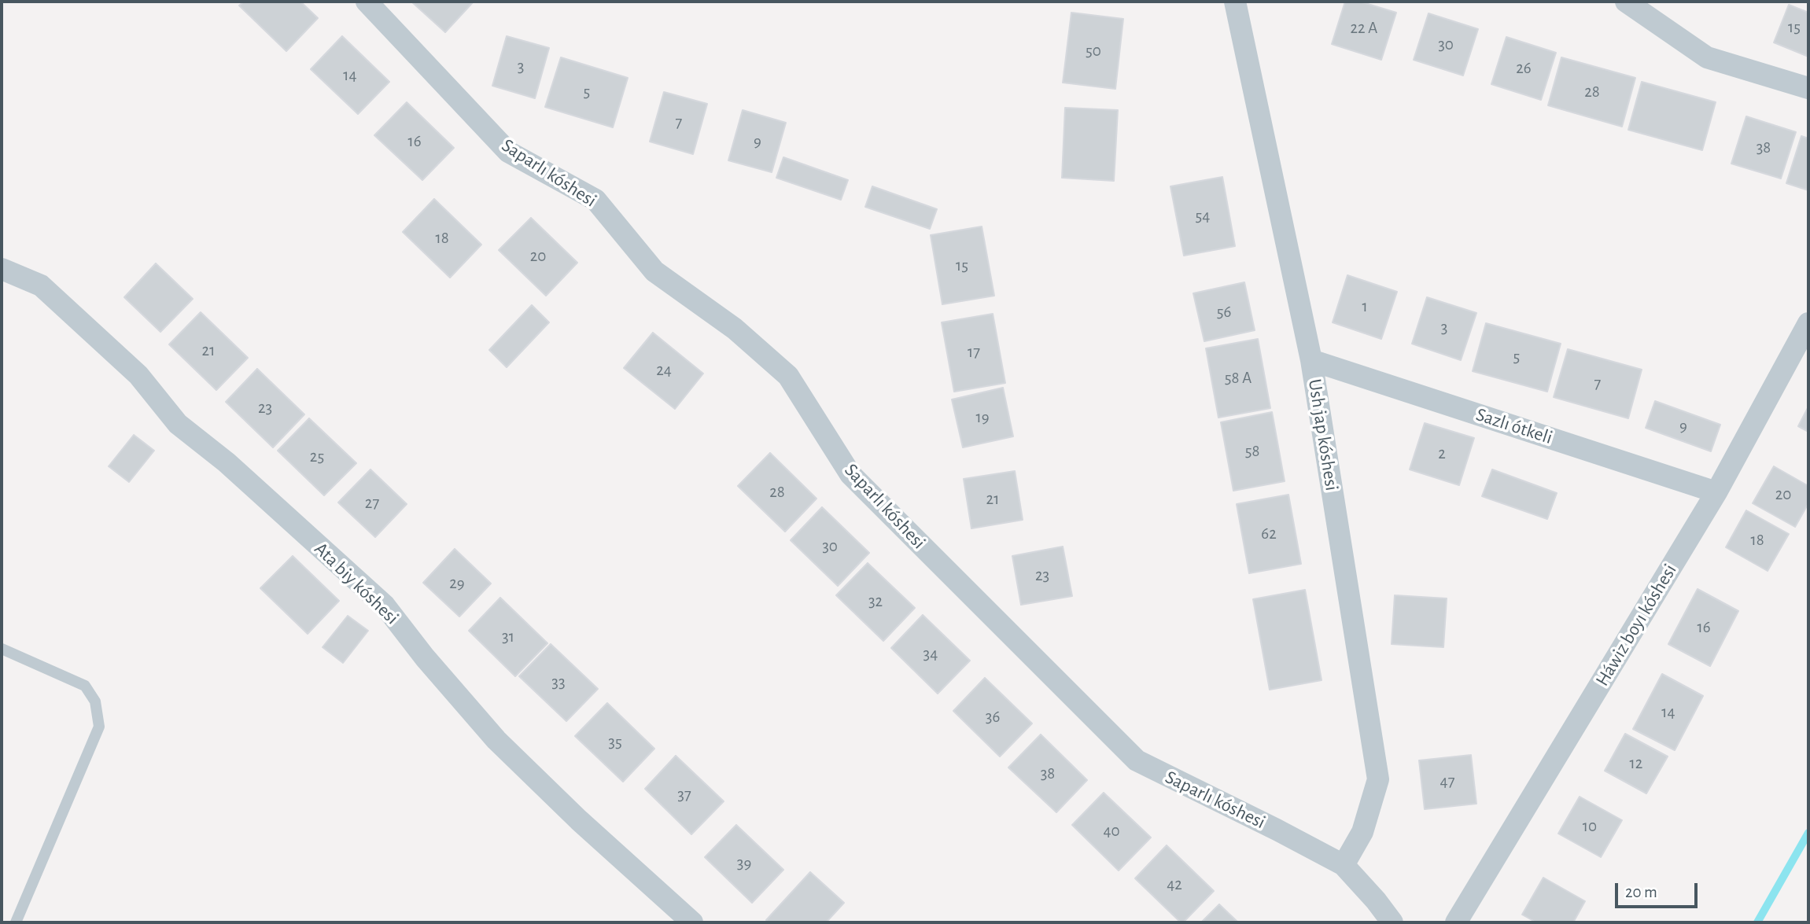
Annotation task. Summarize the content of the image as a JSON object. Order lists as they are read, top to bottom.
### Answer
{
  "streets": {
    "street": [
      "Saparlı kóshesi",
      "Sazlı ótkeli",
      "Ush jap kóshesi",
      "Ata biy kóshesi",
      "Háwiz boyı kóshesi"
    ]
  },
  "crossings": [
    ["Saparlı kóshesi", "Ush jap kóshesi"],
    ["Sazlı ótkeli", "Ush jap kóshesi"],
    ["Sazlı ótkeli", "Háwiz boyı kóshesi"]
  ],
  "house_numbers": [
    "15",
    "22 А",
    "30",
    "50",
    "3",
    "26",
    "14",
    "5",
    "28",
    "7",
    "16",
    "9",
    "38",
    "54",
    "18",
    "20",
    "15",
    "1",
    "56",
    "3",
    "21",
    "17",
    "5",
    "24",
    "58 А",
    "7",
    "23",
    "19",
    "9",
    "58",
    "2",
    "25",
    "28",
    "20",
    "21",
    "27",
    "62",
    "18",
    "30",
    "23",
    "29",
    "32",
    "16",
    "31",
    "34",
    "33",
    "14",
    "36",
    "35",
    "12",
    "38",
    "47",
    "37",
    "10",
    "40",
    "39",
    "42"
  ],
  "scale_bar": "20 m"
}
